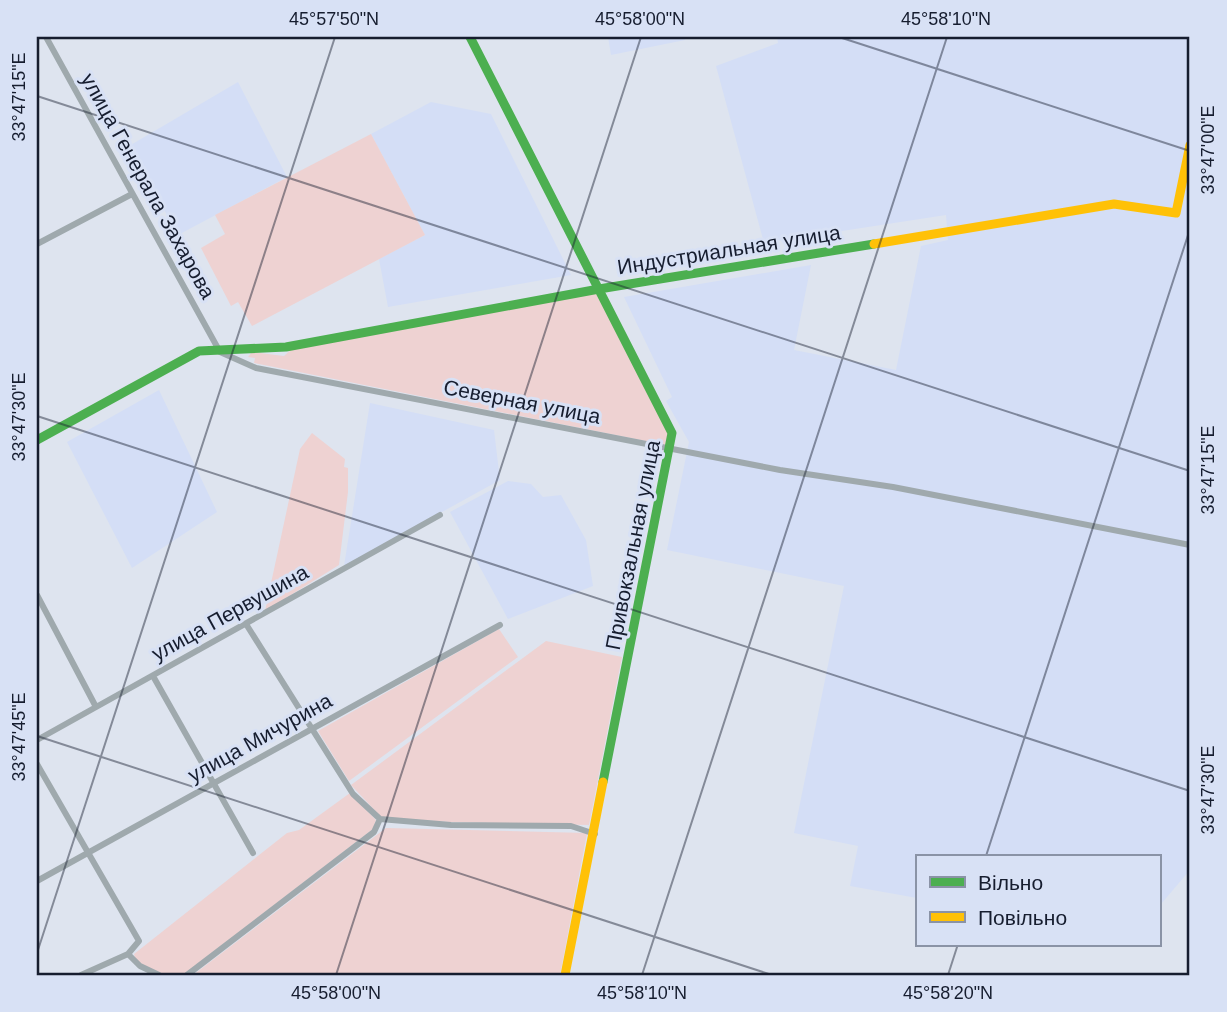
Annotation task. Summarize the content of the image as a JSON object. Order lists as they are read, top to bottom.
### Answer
{
  "streets": {
    "street": [
      "улица Генерала Захарова",
      "Индустриальная улица",
      "Северная улица",
      "Привокзальная улица",
      "улица Первушина",
      "улица Мичурина"
    ]
  },
  "crossings": [
    ["улица Генерала Захарова", "Индустриальная улица"],
    ["улица Генерала Захарова", "Северная улица"],
    ["Индустриальная улица", "Северная улица"],
    ["Индустриальная улица", "Привокзальная улица"],
    ["Северная улица", "Привокзальная улица"]
  ],
  "legend": ["Вільно", "Повільно"],
  "coordinates": [
    "45°57'50\"N",
    "45°58'00\"N",
    "45°58'10\"N",
    "33°47'15\"E",
    "33°47'00\"E",
    "33°47'30\"E",
    "33°47'45\"E",
    "45°58'20\"N"
  ]
}
